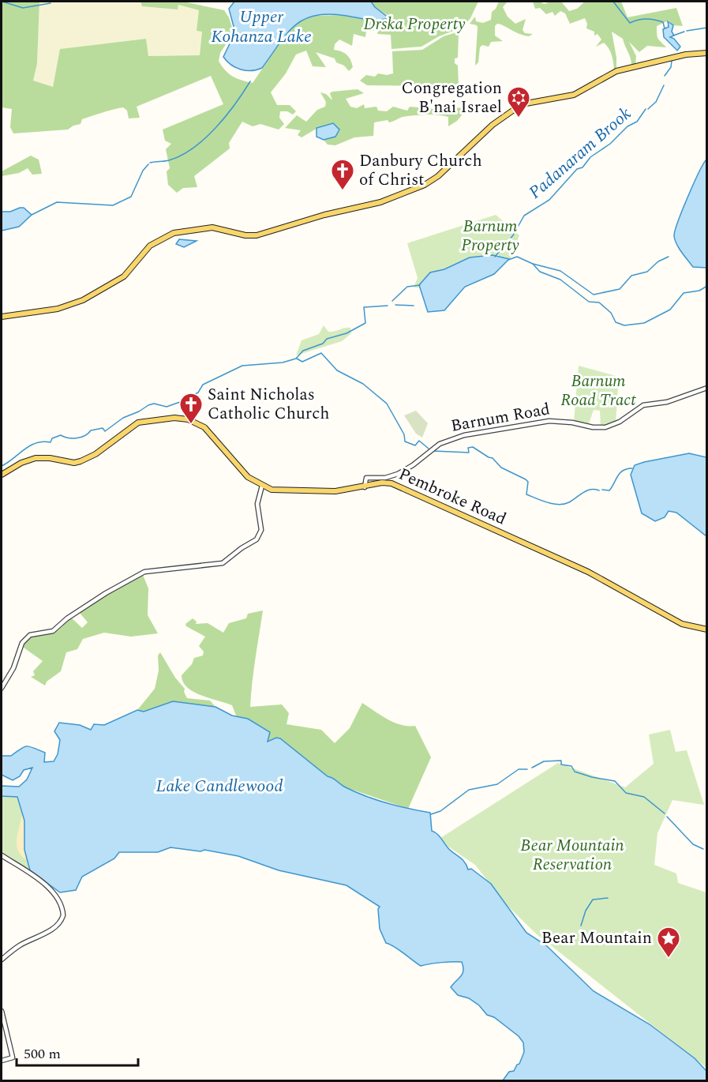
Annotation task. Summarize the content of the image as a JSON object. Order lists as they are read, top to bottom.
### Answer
{
  "streets": {
    "main road": ["Pembroke Road"],
    "street": ["Barnum Road"]
  },
  "crossings": [
    ["Barnum Road", "Pembroke Road"]
  ],
  "water": ["Upper Kohanza Lake", "Padanaram Brook", "Lake Candlewood"],
  "parks": [
    "Drska Property",
    "Barnum Property",
    "Barnum Road Tract",
    "Bear Mountain Reservation"
  ],
  "places": {
    "synagogue": ["Congregation B'nai Israel"],
    "church": ["Danbury Church of Christ", "Saint Nicholas Catholic Church"],
    "place": ["Bear Mountain"]
  },
  "scale_bar": "500 m"
}
